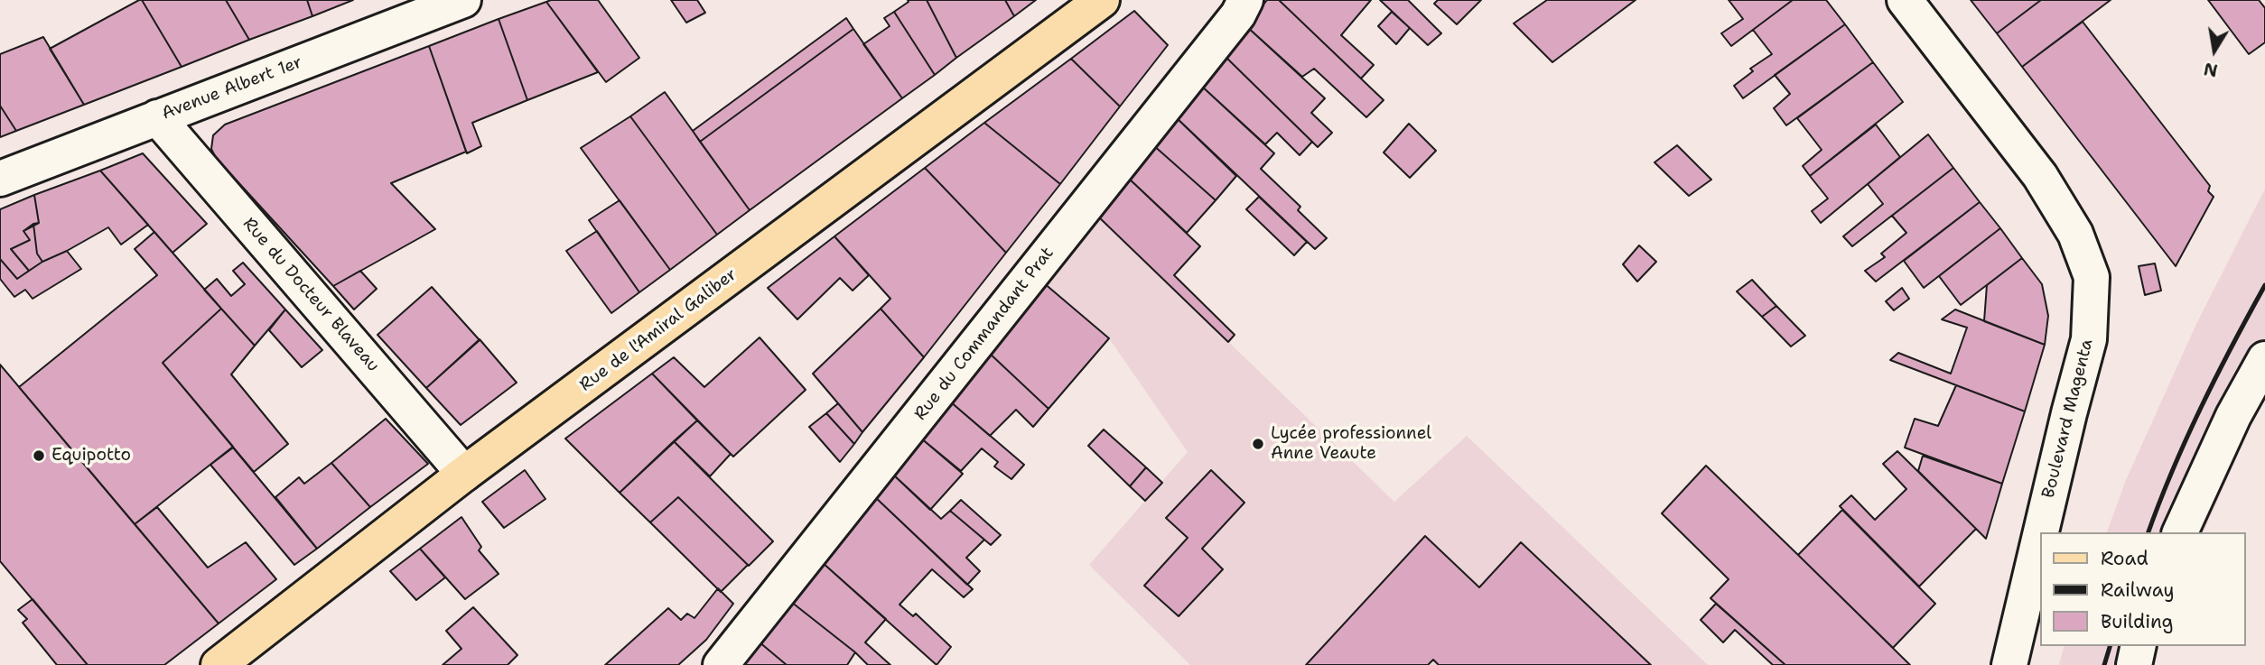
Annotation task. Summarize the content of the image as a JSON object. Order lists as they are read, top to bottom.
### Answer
{
  "streets": {
    "main road": ["Rue de l'Amiral Galiber"],
    "street": [
      "Avenue Albert 1er",
      "Rue du Docteur Blaveau",
      "Rue du Commandant Prat",
      "Boulevard Magenta"
    ]
  },
  "crossings": [
    ["Avenue Albert 1er", "Rue du Docteur Blaveau"],
    ["Rue du Docteur Blaveau", "Rue de l'Amiral Galiber"]
  ],
  "places": ["Lycée professionnel Anne Veaute", "Equipotto"],
  "legend": ["Road", "Railway", "Building"],
  "north": "bottom"
}
